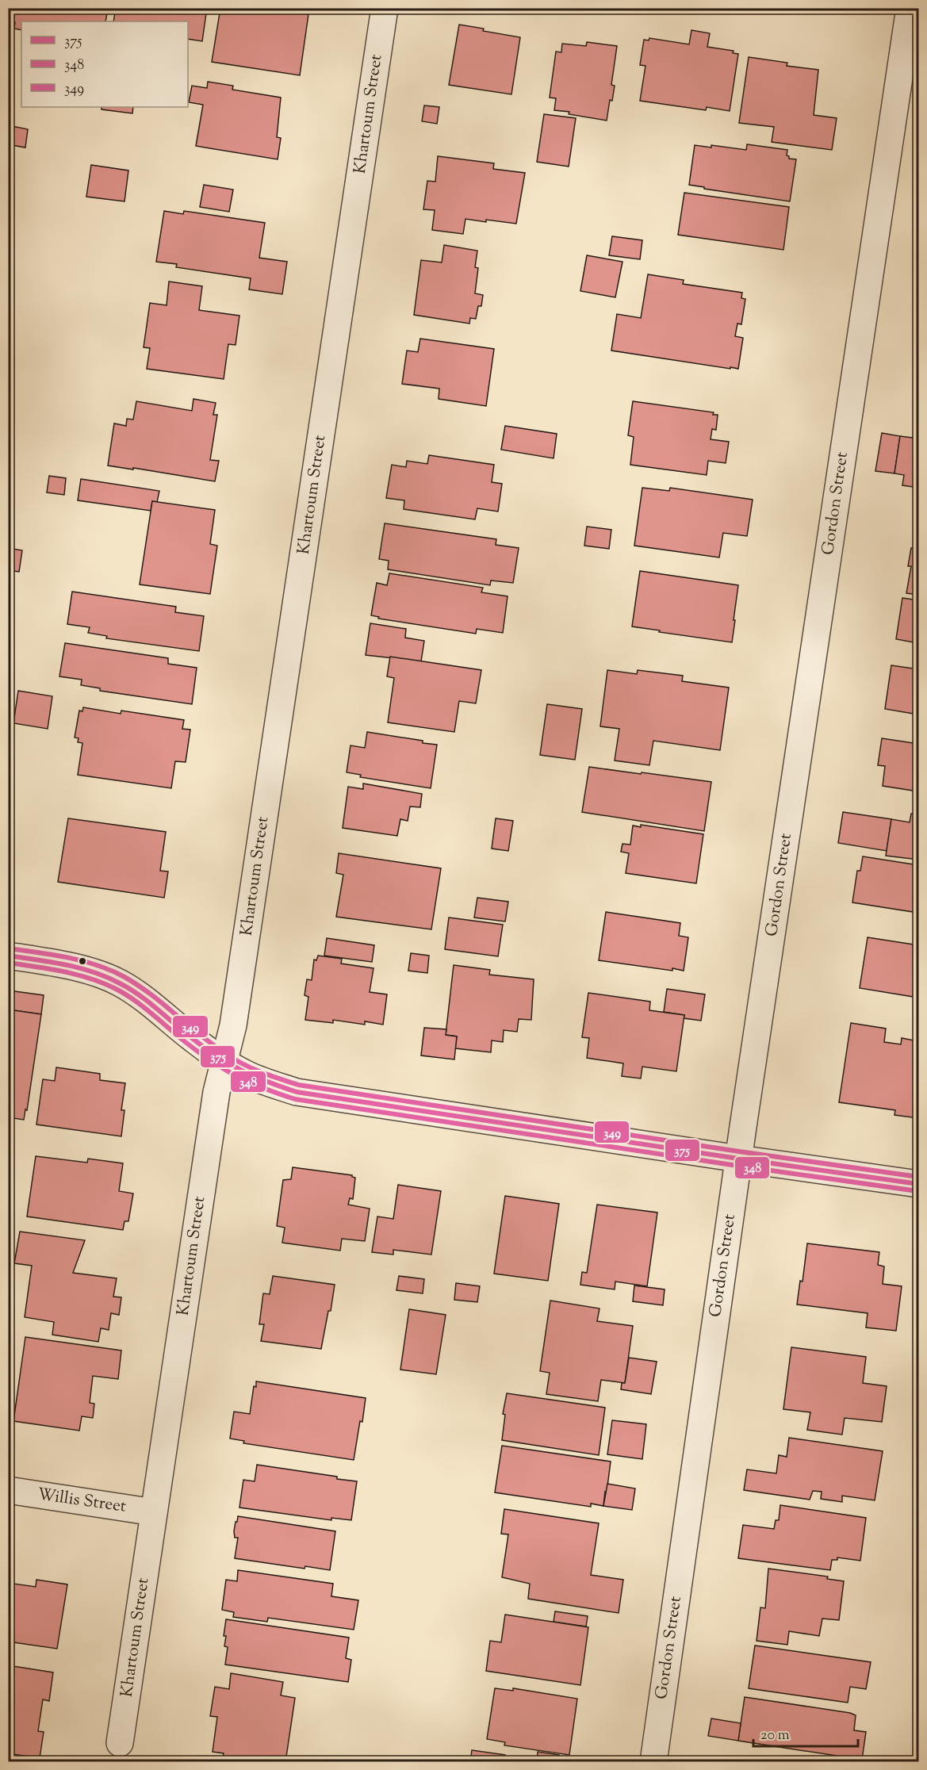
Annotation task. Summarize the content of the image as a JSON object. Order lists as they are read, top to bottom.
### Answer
{
  "streets": {
    "street": ["Khartoum Street", "Gordon Street", "Willis Street"]
  },
  "crossings": [
    ["Khartoum Street", "Willis Street"]
  ],
  "lines": ["transit line 349", "transit line 375", "transit line 348"],
  "legend": ["375", "348", "349"],
  "scale_bar": "20 m"
}
